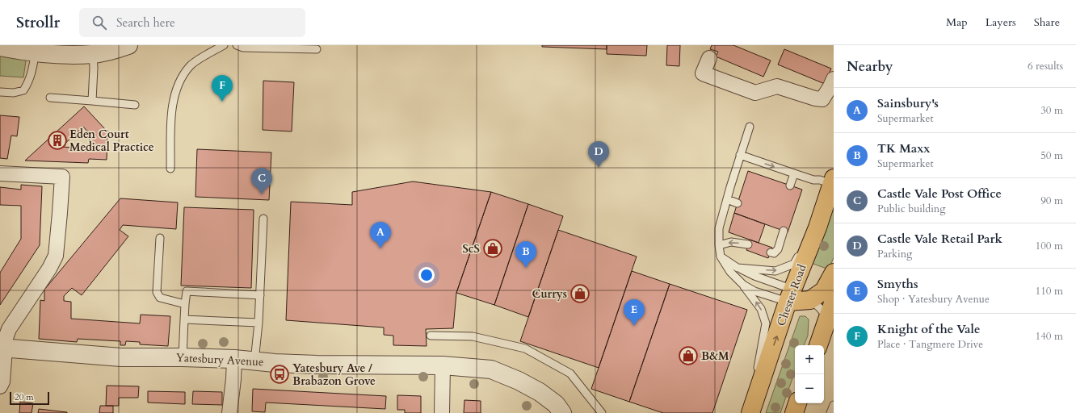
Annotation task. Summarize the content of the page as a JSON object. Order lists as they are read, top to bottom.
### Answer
{
  "streets": {
    "highway": ["Chester Road"],
    "street": ["Yatesbury Avenue"]
  },
  "places": {
    "building": ["Eden Court Medical Practice"],
    "shop": ["ScS", "Currys", "B&M"],
    "bus stop": ["Yatesbury Ave / Brabazon Grove"]
  },
  "scale_bar": "20 m",
  "page": {
    "header": "Strollr",
    "search": "Search here",
    "nav": ["Map", "Layers", "Share"],
    "heading": ["Nearby", "6 results"],
    "pins": [
      "F",
      "D",
      "C",
      "A",
      "B",
      "E"
    ],
    "list": [
      {
        "mark": "A",
        "name": "Sainsbury's",
        "note": "Supermarket",
        "value": "30 m"
      },
      {
        "mark": "B",
        "name": "TK Maxx",
        "note": "Supermarket",
        "value": "50 m"
      },
      {
        "mark": "C",
        "name": "Castle Vale Post Office",
        "note": "Public building",
        "value": "90 m"
      },
      {
        "mark": "D",
        "name": "Castle Vale Retail Park",
        "note": "Parking",
        "value": "100 m"
      },
      {
        "mark": "E",
        "name": "Smyths",
        "note": "Shop · Yatesbury Avenue",
        "value": "110 m"
      },
      {
        "mark": "F",
        "name": "Knight of the Vale",
        "note": "Place · Tangmere Drive",
        "value": "140 m"
      }
    ],
    "map_buttons": ["+", "−"],
    "scale": "20 m"
  }
}
